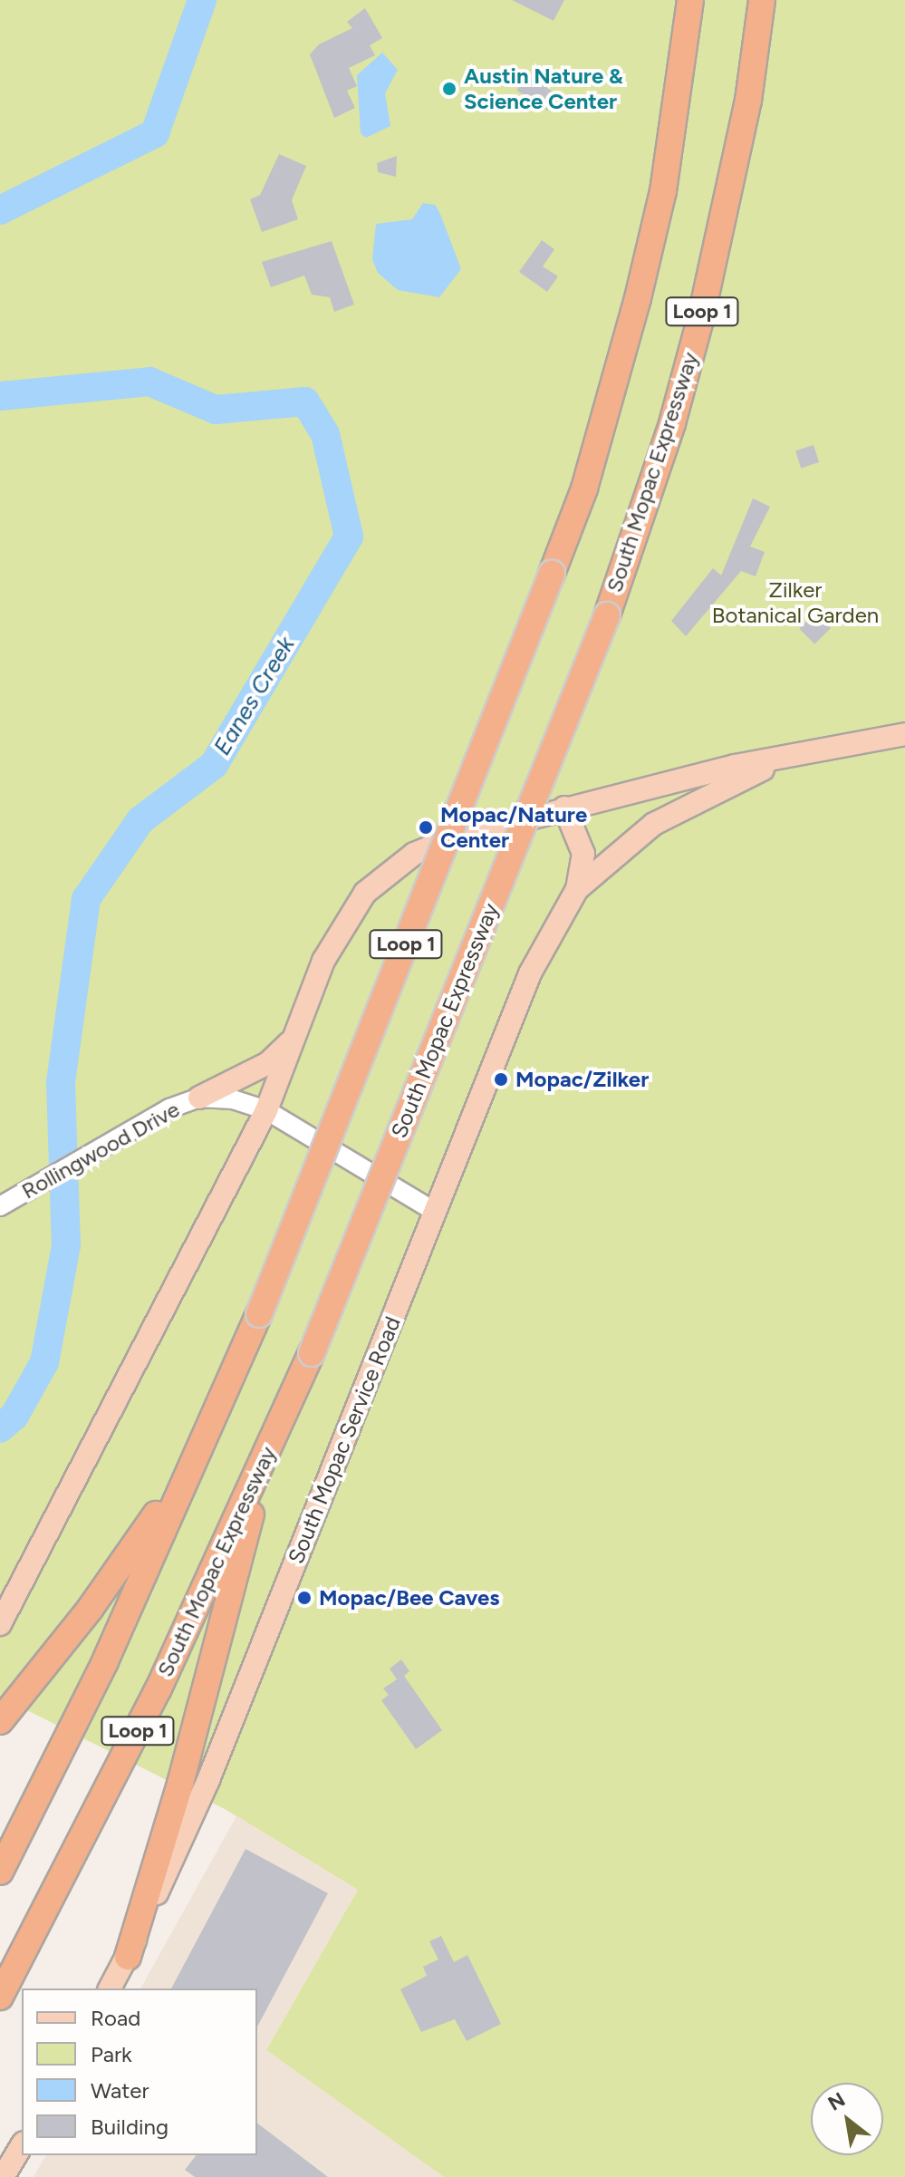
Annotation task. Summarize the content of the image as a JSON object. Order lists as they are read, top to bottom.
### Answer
{
  "streets": {
    "highway": ["Loop 1", "South Mopac Expressway"],
    "main road": ["South Mopac Service Road"],
    "street": ["Rollingwood Drive"]
  },
  "crossings": [
    ["Rollingwood Drive", "South Mopac Service Road"]
  ],
  "water": ["Eanes Creek"],
  "parks": ["Zilker Botanical Garden"],
  "places": [
    "Austin Nature & Science Center",
    "Mopac/Nature Center",
    "Mopac/Zilker",
    "Mopac/Bee Caves"
  ],
  "legend": [
    "Road",
    "Park",
    "Water",
    "Building"
  ],
  "north": "top left"
}
